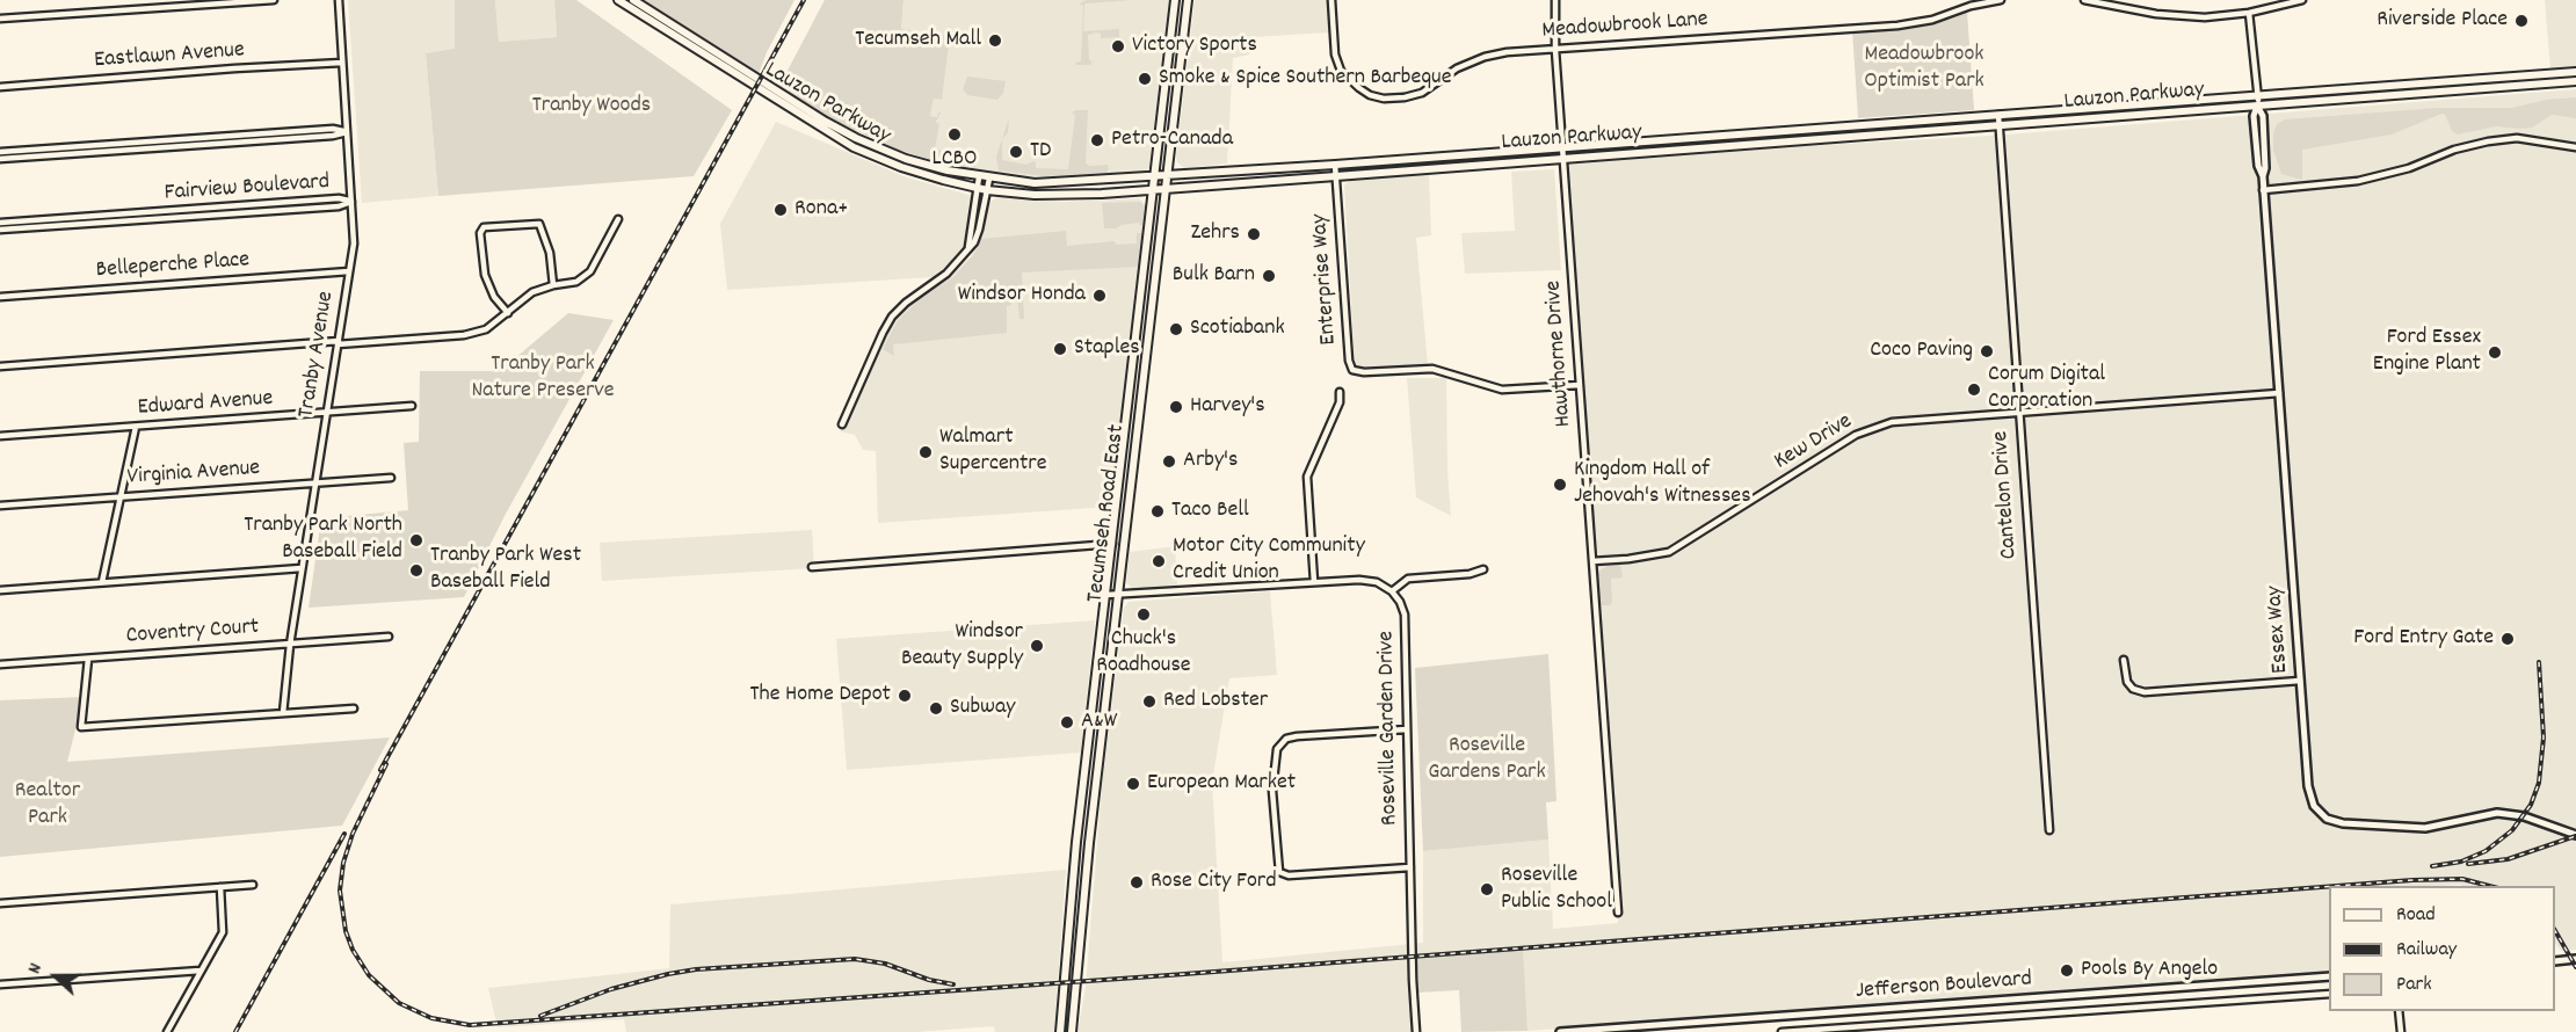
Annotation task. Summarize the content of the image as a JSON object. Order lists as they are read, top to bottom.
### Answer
{
  "streets": {
    "main road": ["Lauzon Parkway", "Tecumseh Road East"],
    "street": [
      "Meadowbrook Lane",
      "Eastlawn Avenue",
      "Fairview Boulevard",
      "Belleperche Place",
      "Enterprise Way",
      "Hawthorne Drive",
      "Tranby Avenue",
      "Edward Avenue",
      "Kew Drive",
      "Virginia Avenue",
      "Cantelon Drive",
      "Essex Way",
      "Coventry Court",
      "Roseville Garden Drive",
      "Jefferson Boulevard"
    ]
  },
  "crossings": [
    ["Meadowbrook Lane", "Hawthorne Drive"],
    ["Eastlawn Avenue", "Tranby Avenue"],
    ["Lauzon Parkway", "Enterprise Way"],
    ["Lauzon Parkway", "Hawthorne Drive"],
    ["Lauzon Parkway", "Cantelon Drive"],
    ["Lauzon Parkway", "Tecumseh Road East"],
    ["Lauzon Parkway", "Essex Way"],
    ["Fairview Boulevard", "Tranby Avenue"],
    ["Belleperche Place", "Tranby Avenue"],
    ["Enterprise Way", "Hawthorne Drive"],
    ["Hawthorne Drive", "Kew Drive"],
    ["Tranby Avenue", "Edward Avenue"],
    ["Tranby Avenue", "Virginia Avenue"],
    ["Tranby Avenue", "Coventry Court"],
    ["Kew Drive", "Cantelon Drive"],
    ["Kew Drive", "Essex Way"]
  ],
  "parks": [
    "Meadowbrook Optimist Park",
    "Tranby Woods",
    "Tranby Park Nature Preserve",
    "Roseville Gardens Park",
    "Realtor Park"
  ],
  "places": [
    "Riverside Place",
    "Tecumseh Mall",
    "Victory Sports",
    "Smoke & Spice Southern Barbeque",
    "LCBO",
    "Petro-Canada",
    "TD",
    "Rona+",
    "Zehrs",
    "Bulk Barn",
    "Windsor Honda",
    "Scotiabank",
    "Staples",
    "Coco Paving",
    "Ford Essex Engine Plant",
    "Corum Digital Corporation",
    "Harvey's",
    "Walmart Supercentre",
    "Arby's",
    "Kingdom Hall of Jehovah's Witnesses",
    "Taco Bell",
    "Tranby Park North Baseball Field",
    "Motor City Community Credit Union",
    "Tranby Park West Baseball Field",
    "Chuck's Roadhouse",
    "Ford Entry Gate",
    "Windsor Beauty Supply",
    "The Home Depot",
    "Red Lobster",
    "Subway",
    "A&W",
    "European Market",
    "Rose City Ford",
    "Roseville Public School",
    "Pools By Angelo"
  ],
  "legend": ["Road", "Railway", "Park"],
  "north": "left"
}
